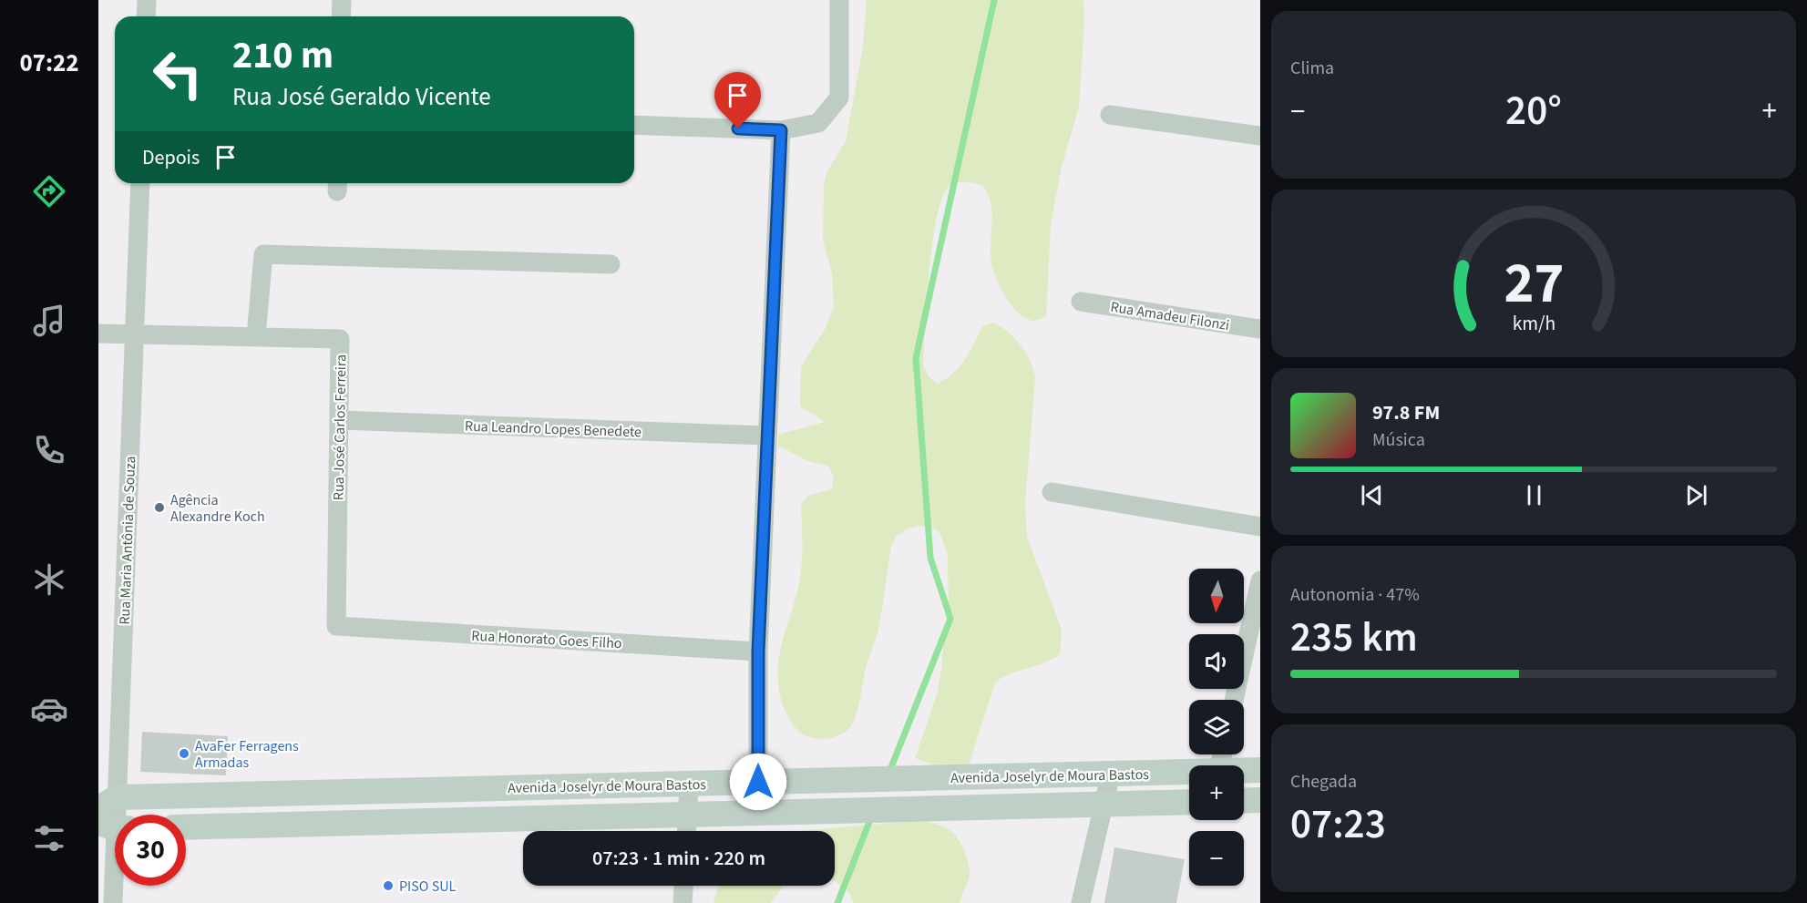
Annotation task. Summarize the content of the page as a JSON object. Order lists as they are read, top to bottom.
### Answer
{
  "streets": {
    "main road": ["Avenida Joselyr de Moura Bastos"],
    "street": [
      "Rua Amadeu Filonzi",
      "Rua José Carlos Ferreira",
      "Rua Leandro Lopes Benedete",
      "Rua Maria Antônia de Souza",
      "Rua Honorato Goes Filho"
    ]
  },
  "crossings": [
    ["Rua José Carlos Ferreira", "Rua Leandro Lopes Benedete"],
    ["Rua José Carlos Ferreira", "Rua Maria Antônia de Souza"],
    ["Rua José Carlos Ferreira", "Rua Honorato Goes Filho"],
    ["Rua Maria Antônia de Souza", "Avenida Joselyr de Moura Bastos"]
  ],
  "places": ["Agência Alexandre Koch", "AvaFer Ferragens Armadas", "PISO SUL"],
  "north": "bottom",
  "page": {
    "tabs": "07:22",
    "tile": [
      "Clima",
      ["Autonomia · 47%", "235 km"],
      ["Chegada", "07:23"]
    ],
    "turn": ["210 m", "Rua José Geraldo Vicente"],
    "heat": ["−", "20°", "+"],
    "then": "Depois",
    "song": ["97.8 FM", "Música"],
    "map_buttons": ["+", "−"],
    "limit": "30",
    "trip": "07:23 · 1 min · 220 m",
    "gauge": ["27", "km/h"]
  }
}
